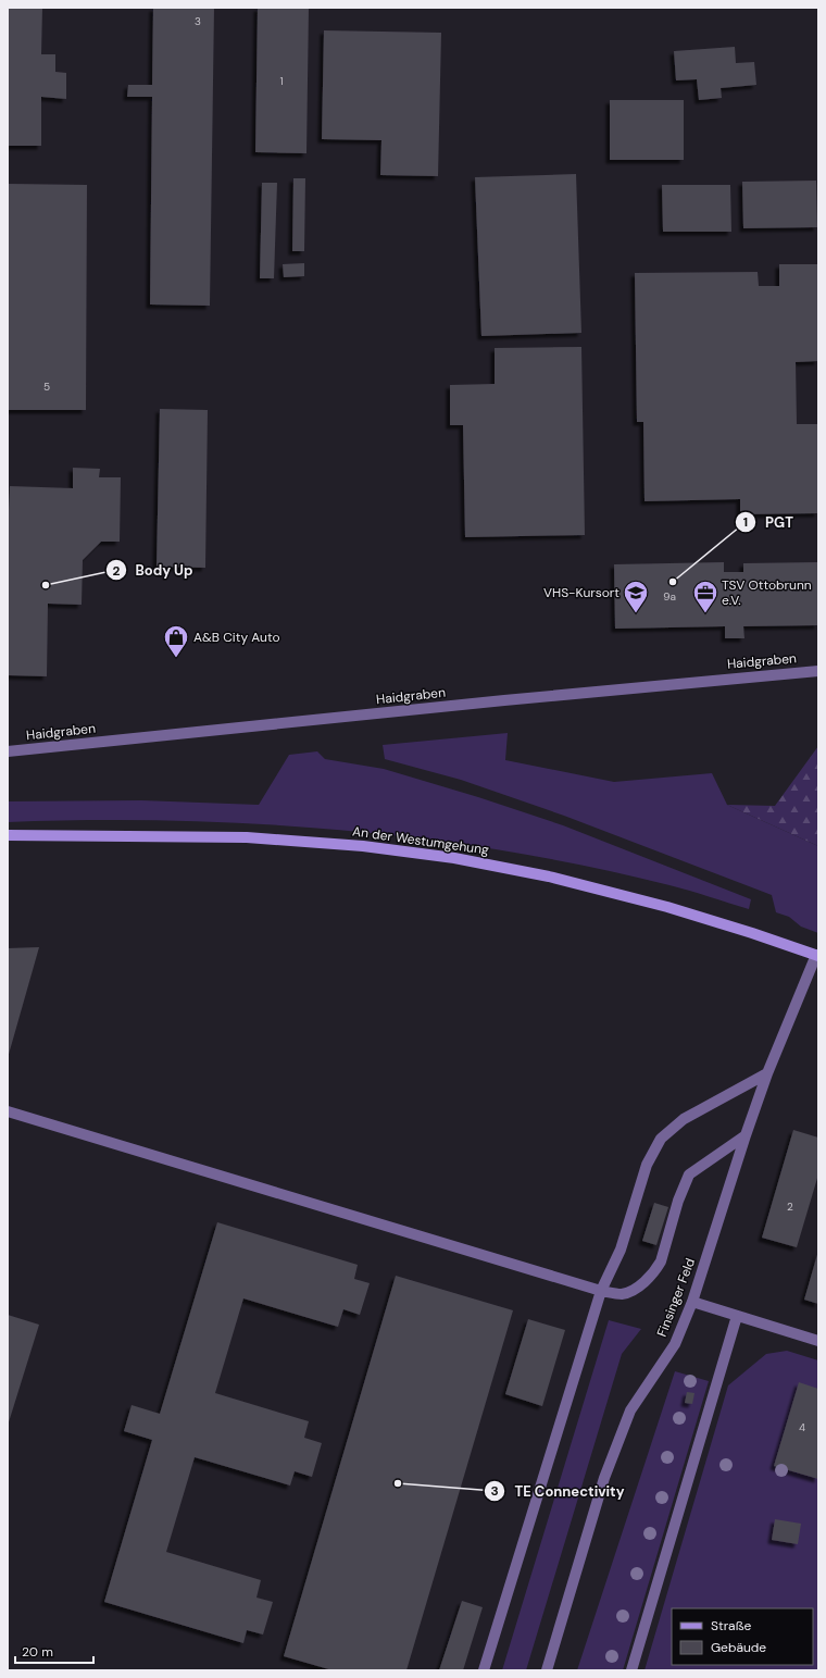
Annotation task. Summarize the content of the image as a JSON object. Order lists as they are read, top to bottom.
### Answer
{
  "streets": {
    "main road": ["An der Westumgehung"],
    "street": ["Haidgraben", "Finsinger Feld"]
  },
  "crossings": [
    ["An der Westumgehung", "Finsinger Feld"]
  ],
  "places": {
    "other": ["PGT", "Body Up", "TE Connectivity"],
    "school or university": ["VHS-Kursort"],
    "office": ["TSV Ottobrunn e.V."],
    "shop": ["A&B City Auto"]
  },
  "house_numbers": [
    "3",
    "1",
    "5",
    "9a",
    "2",
    "4"
  ],
  "legend": ["Straße", "Gebäude"],
  "scale_bar": "20 m"
}
